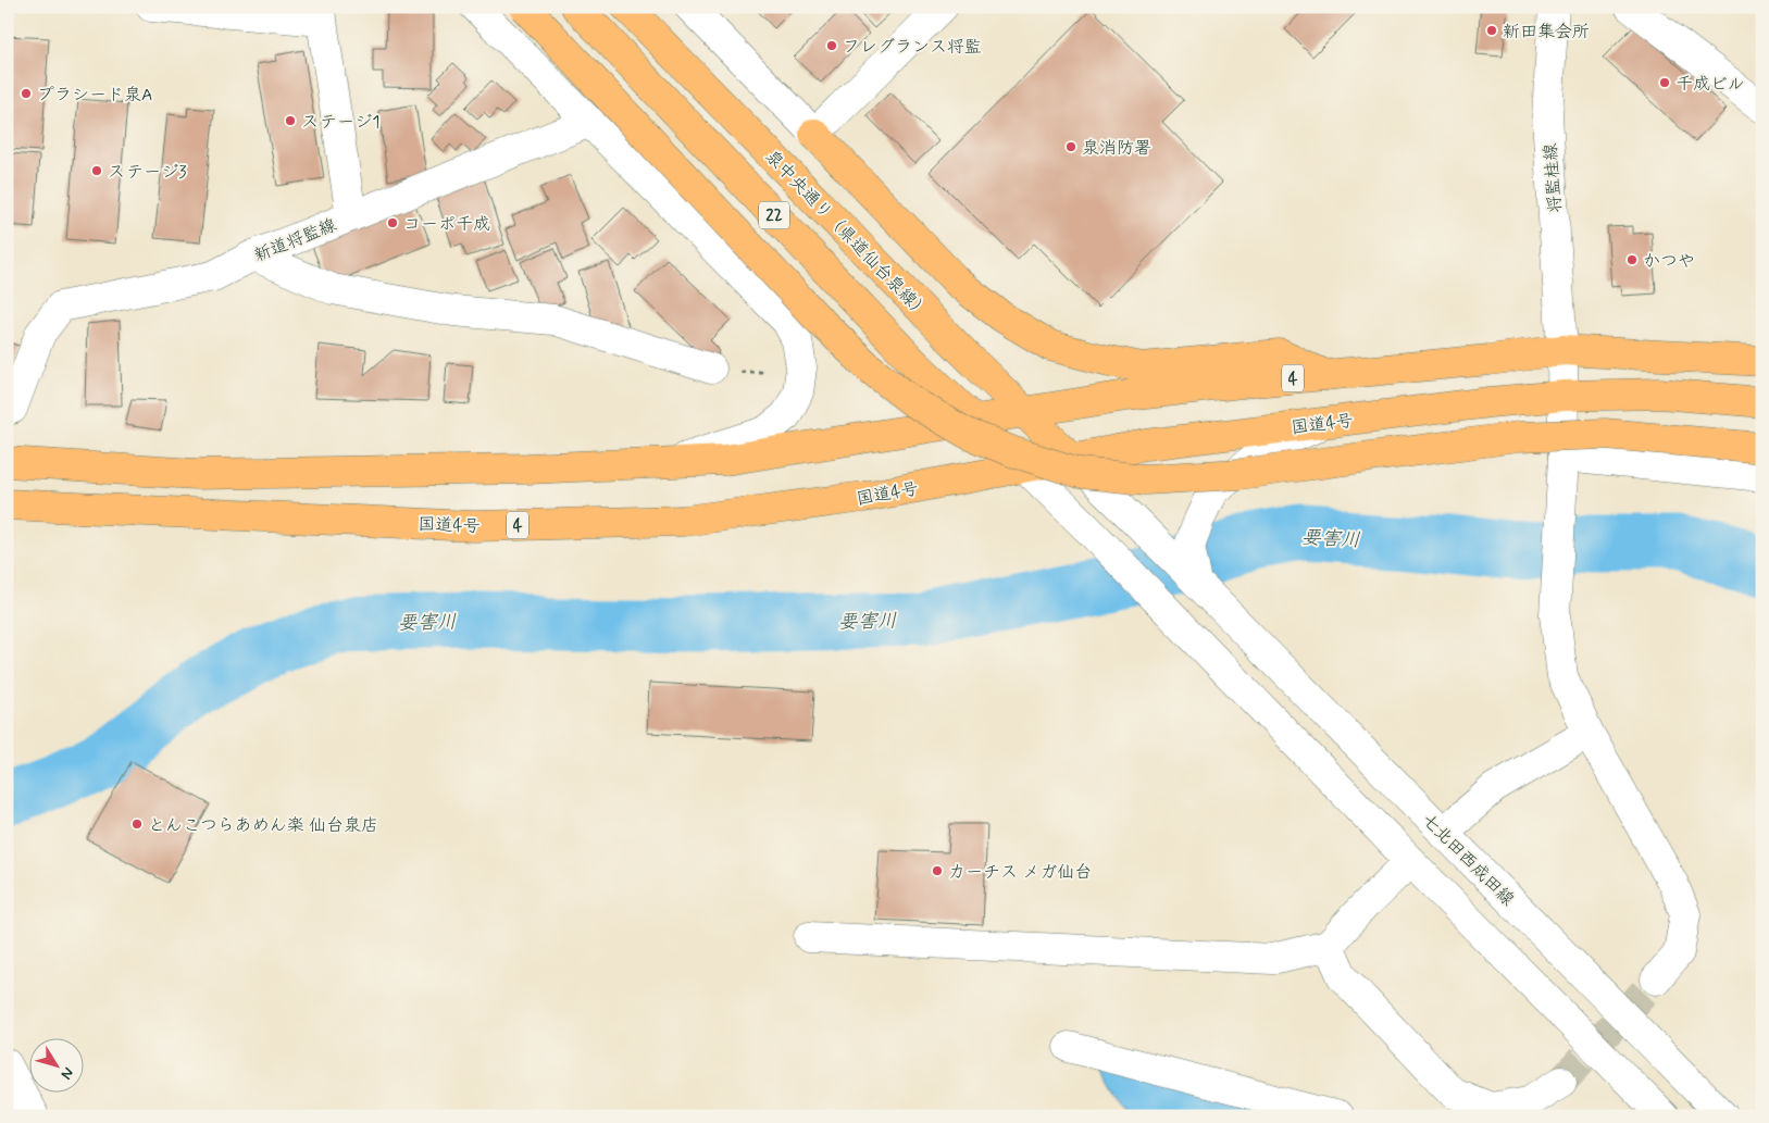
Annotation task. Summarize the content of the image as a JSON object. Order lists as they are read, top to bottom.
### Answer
{
  "streets": {
    "main road": [
      "22",
      "泉中央通り（県道仙台泉線）",
      "4",
      "国道4号"
    ],
    "street": ["将監桂線", "新道将監線", "七北田西成田線"]
  },
  "crossings": [
    ["将監桂線", "4"],
    ["将監桂線", "国道4号"],
    ["22", "4"],
    ["22", "国道4号"],
    ["泉中央通り（県道仙台泉線）", "4"],
    ["泉中央通り（県道仙台泉線）", "国道4号"],
    ["泉中央通り（県道仙台泉線）", "七北田西成田線"],
    ["国道4号", "七北田西成田線"]
  ],
  "water": ["要害川"],
  "places": [
    "新田集会所",
    "フレグランス将監",
    "千成ビル",
    "プラシード泉A",
    "ステージ1",
    "泉消防署",
    "ステージ3",
    "コーポ千成",
    "かつや",
    "とんこつらあめん楽 仙台泉店",
    "カーチス メガ仙台"
  ],
  "north": "bottom right"
}
